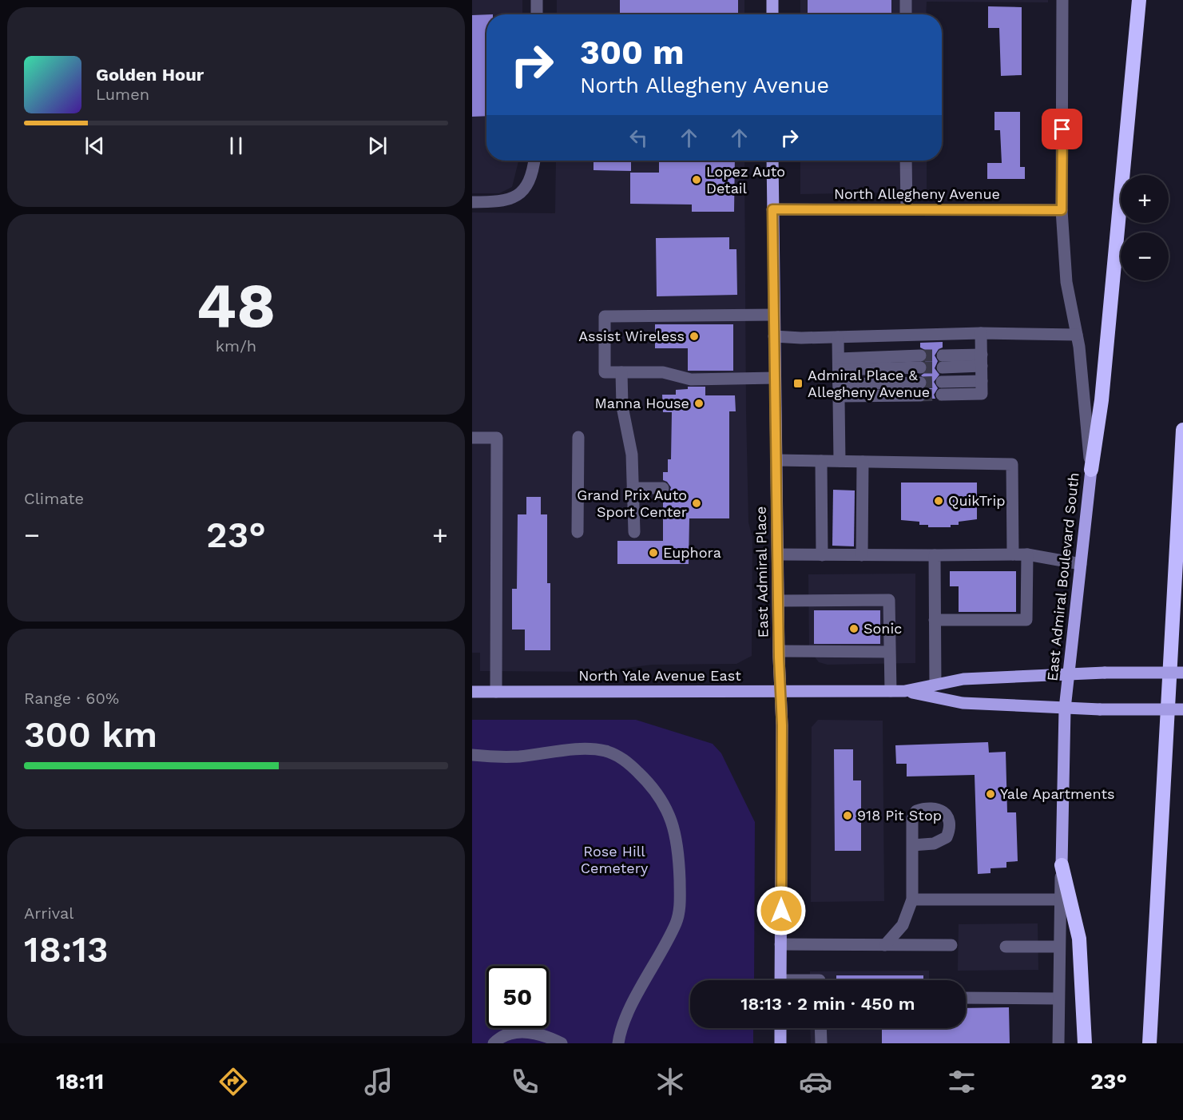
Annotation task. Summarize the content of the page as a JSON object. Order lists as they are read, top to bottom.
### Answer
{
  "streets": {
    "main road": ["East Admiral Place", "East Admiral Boulevard South", "North Yale Avenue East"],
    "street": ["North Allegheny Avenue"]
  },
  "crossings": [
    ["North Allegheny Avenue", "East Admiral Place"],
    ["North Allegheny Avenue", "East Admiral Boulevard South"],
    ["East Admiral Place", "North Yale Avenue East"]
  ],
  "parks": ["Rose Hill Cemetery"],
  "places": {
    "other": [
      "Lopez Auto Detail",
      "Assist Wireless",
      "Manna House",
      "QuikTrip",
      "Grand Prix Auto Sport Center",
      "Euphora",
      "Sonic",
      "Yale Apartments",
      "918 Pit Stop"
    ],
    "transit": ["Admiral Place & Allegheny Avenue"]
  },
  "page": {
    "turn": ["300 m", "North Allegheny Avenue"],
    "song": ["Golden Hour", "Lumen"],
    "map_buttons": ["+", "−"],
    "tile": [
      ["48", "km/h"],
      "Climate",
      ["Range · 60%", "300 km"],
      ["Arrival", "18:13"]
    ],
    "heat": ["−", "23°", "+"],
    "limit": "50",
    "trip": "18:13 · 2 min · 450 m",
    "tabs": ["18:11", "23°"]
  }
}
